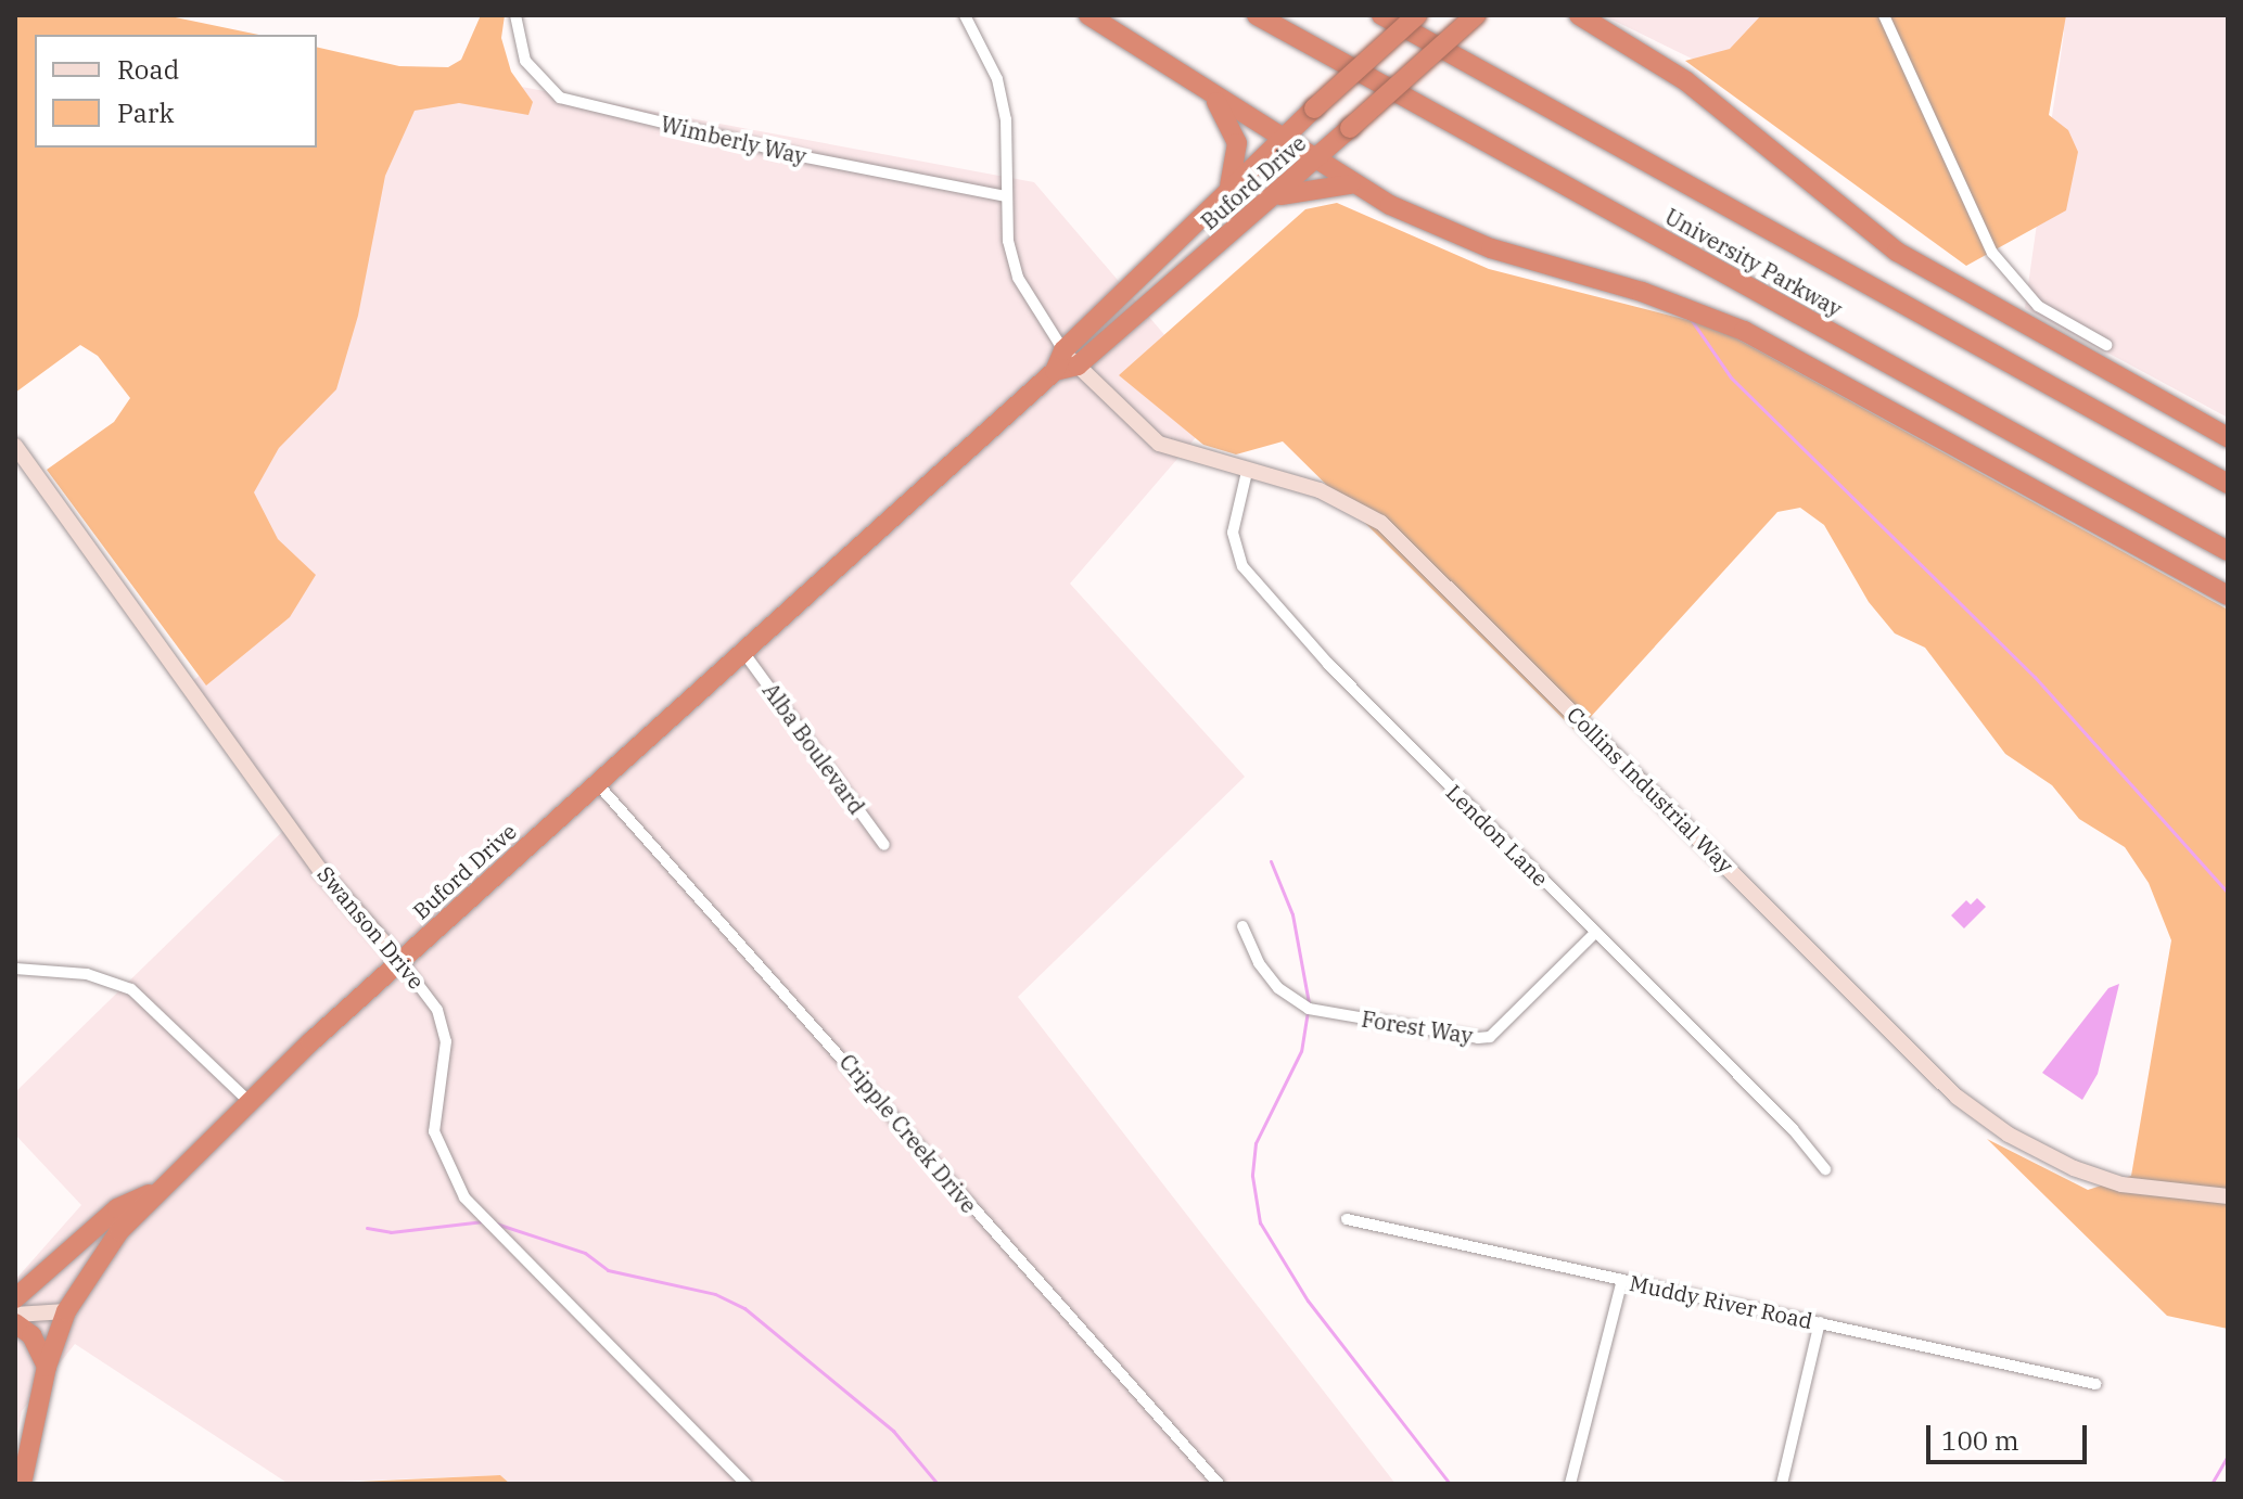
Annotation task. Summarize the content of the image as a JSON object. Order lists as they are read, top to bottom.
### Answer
{
  "streets": {
    "highway": ["Buford Drive", "University Parkway"],
    "street": [
      "Wimberly Way",
      "Alba Boulevard",
      "Collins Industrial Way",
      "Lendon Lane",
      "Swanson Drive",
      "Forest Way",
      "Cripple Creek Drive",
      "Muddy River Road"
    ]
  },
  "crossings": [
    ["Buford Drive", "Alba Boulevard"],
    ["Buford Drive", "Collins Industrial Way"],
    ["Buford Drive", "Swanson Drive"],
    ["Buford Drive", "Cripple Creek Drive"],
    ["Collins Industrial Way", "Lendon Lane"],
    ["Lendon Lane", "Forest Way"]
  ],
  "legend": ["Road", "Park"],
  "scale_bar": "100 m"
}
